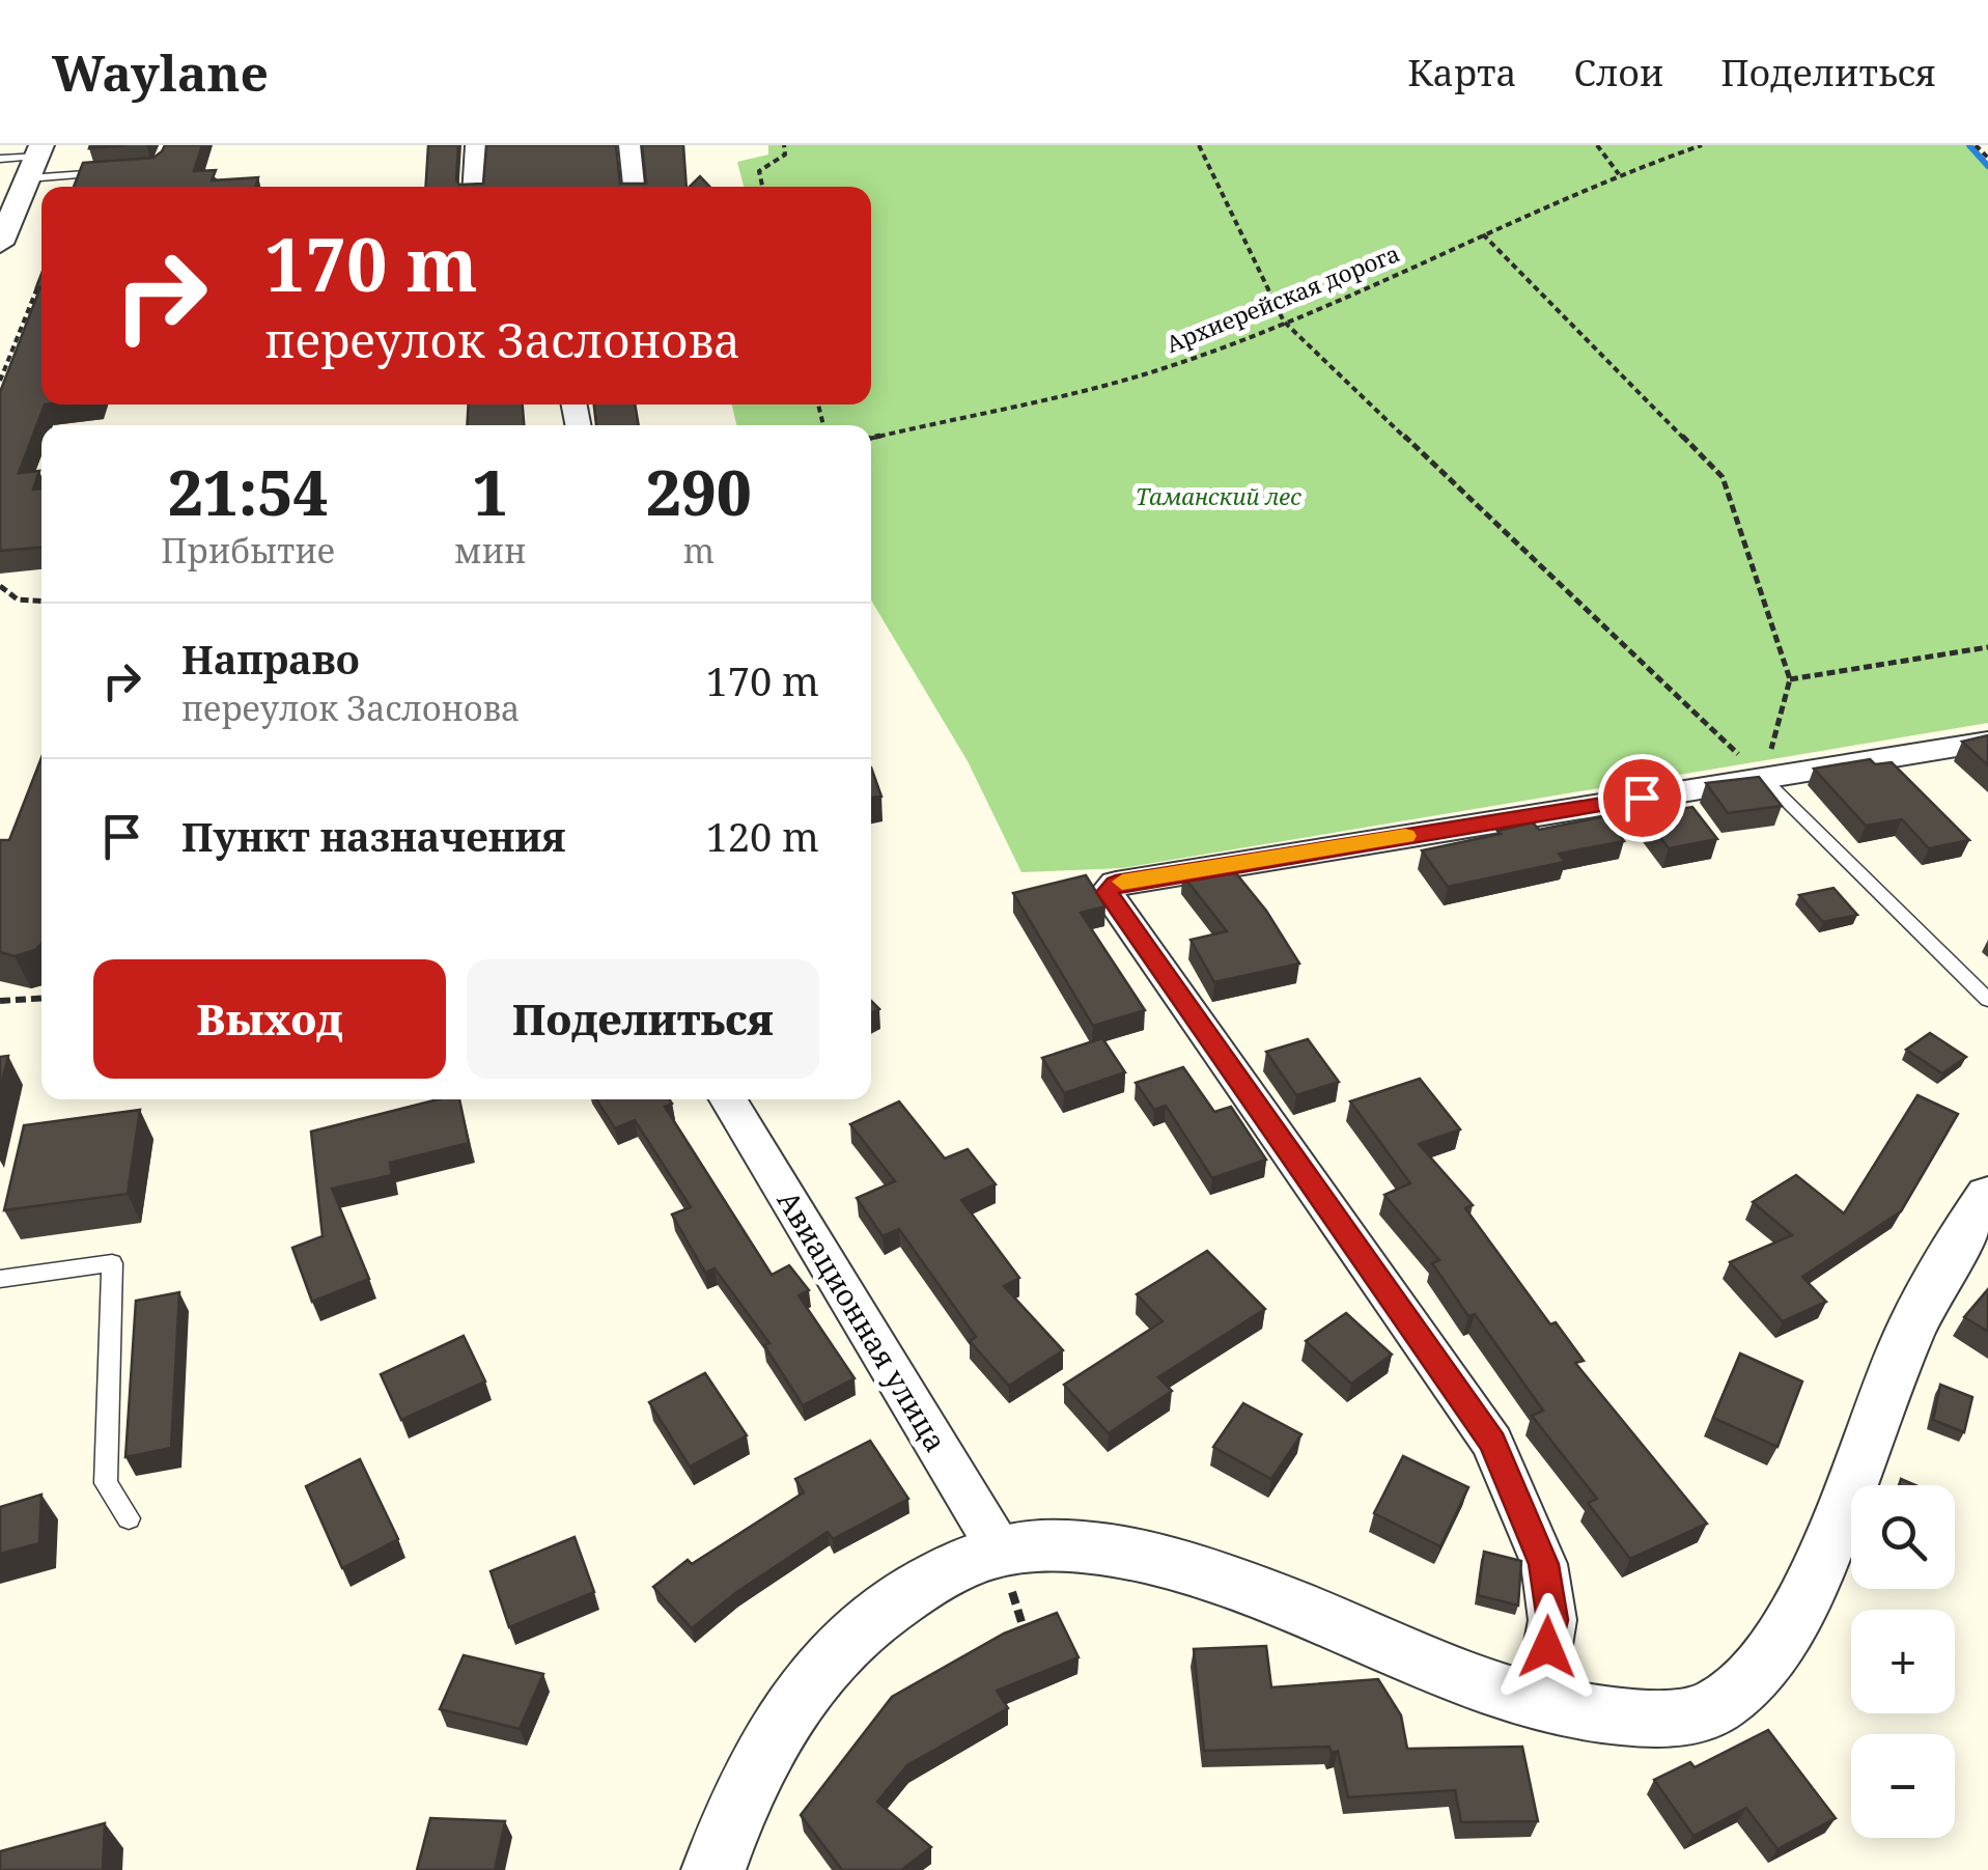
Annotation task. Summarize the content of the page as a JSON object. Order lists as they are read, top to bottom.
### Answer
{
  "streets": {
    "street": ["Авиационная улица"],
    "path": ["Архиерейская дорога"]
  },
  "parks": ["Таманский лес"],
  "page": {
    "header": "Waylane",
    "nav": ["Карта", "Слои", "Поделиться"],
    "turn": ["170 m", "переулок Заслонова"],
    "eta": [
      "21:54",
      "Прибытие",
      "1",
      "мин",
      "290",
      "m"
    ],
    "list": [
      {
        "name": "Направо",
        "note": "переулок Заслонова",
        "value": "170 m"
      },
      {
        "name": "Пункт назначения",
        "value": "120 m"
      }
    ],
    "buttons": ["Выход", "Поделиться"],
    "map_buttons": ["+", "−"]
  }
}
